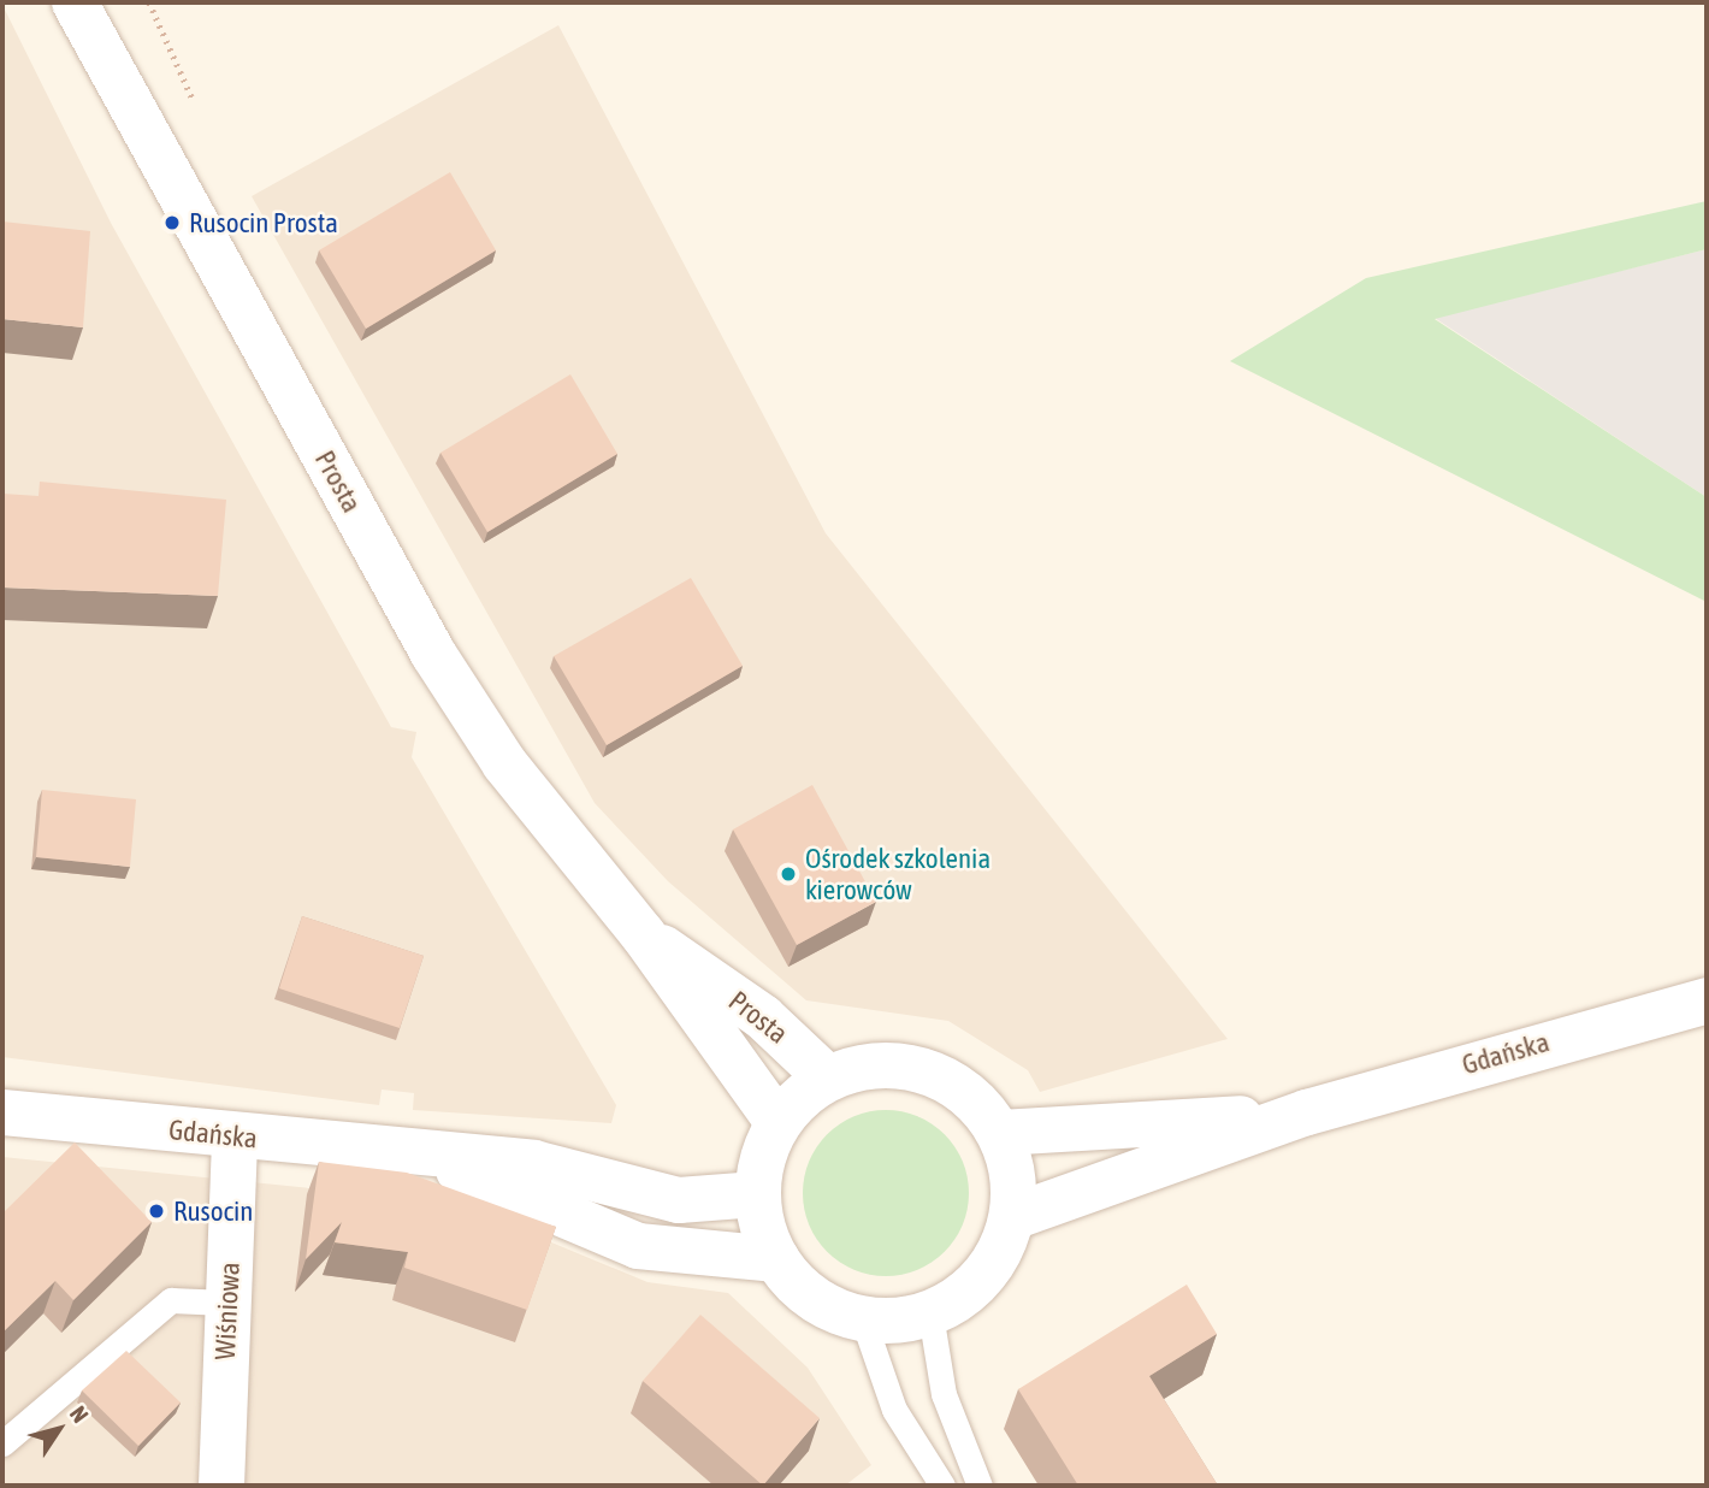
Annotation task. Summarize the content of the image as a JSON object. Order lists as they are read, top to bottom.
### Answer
{
  "streets": {
    "street": ["Prosta", "Gdańska", "Wiśniowa"]
  },
  "crossings": [
    ["Prosta", "Gdańska"],
    ["Gdańska", "Wiśniowa"]
  ],
  "places": ["Rusocin Prosta", "Ośrodek szkolenia kierowców", "Rusocin"],
  "north": "top right"
}
